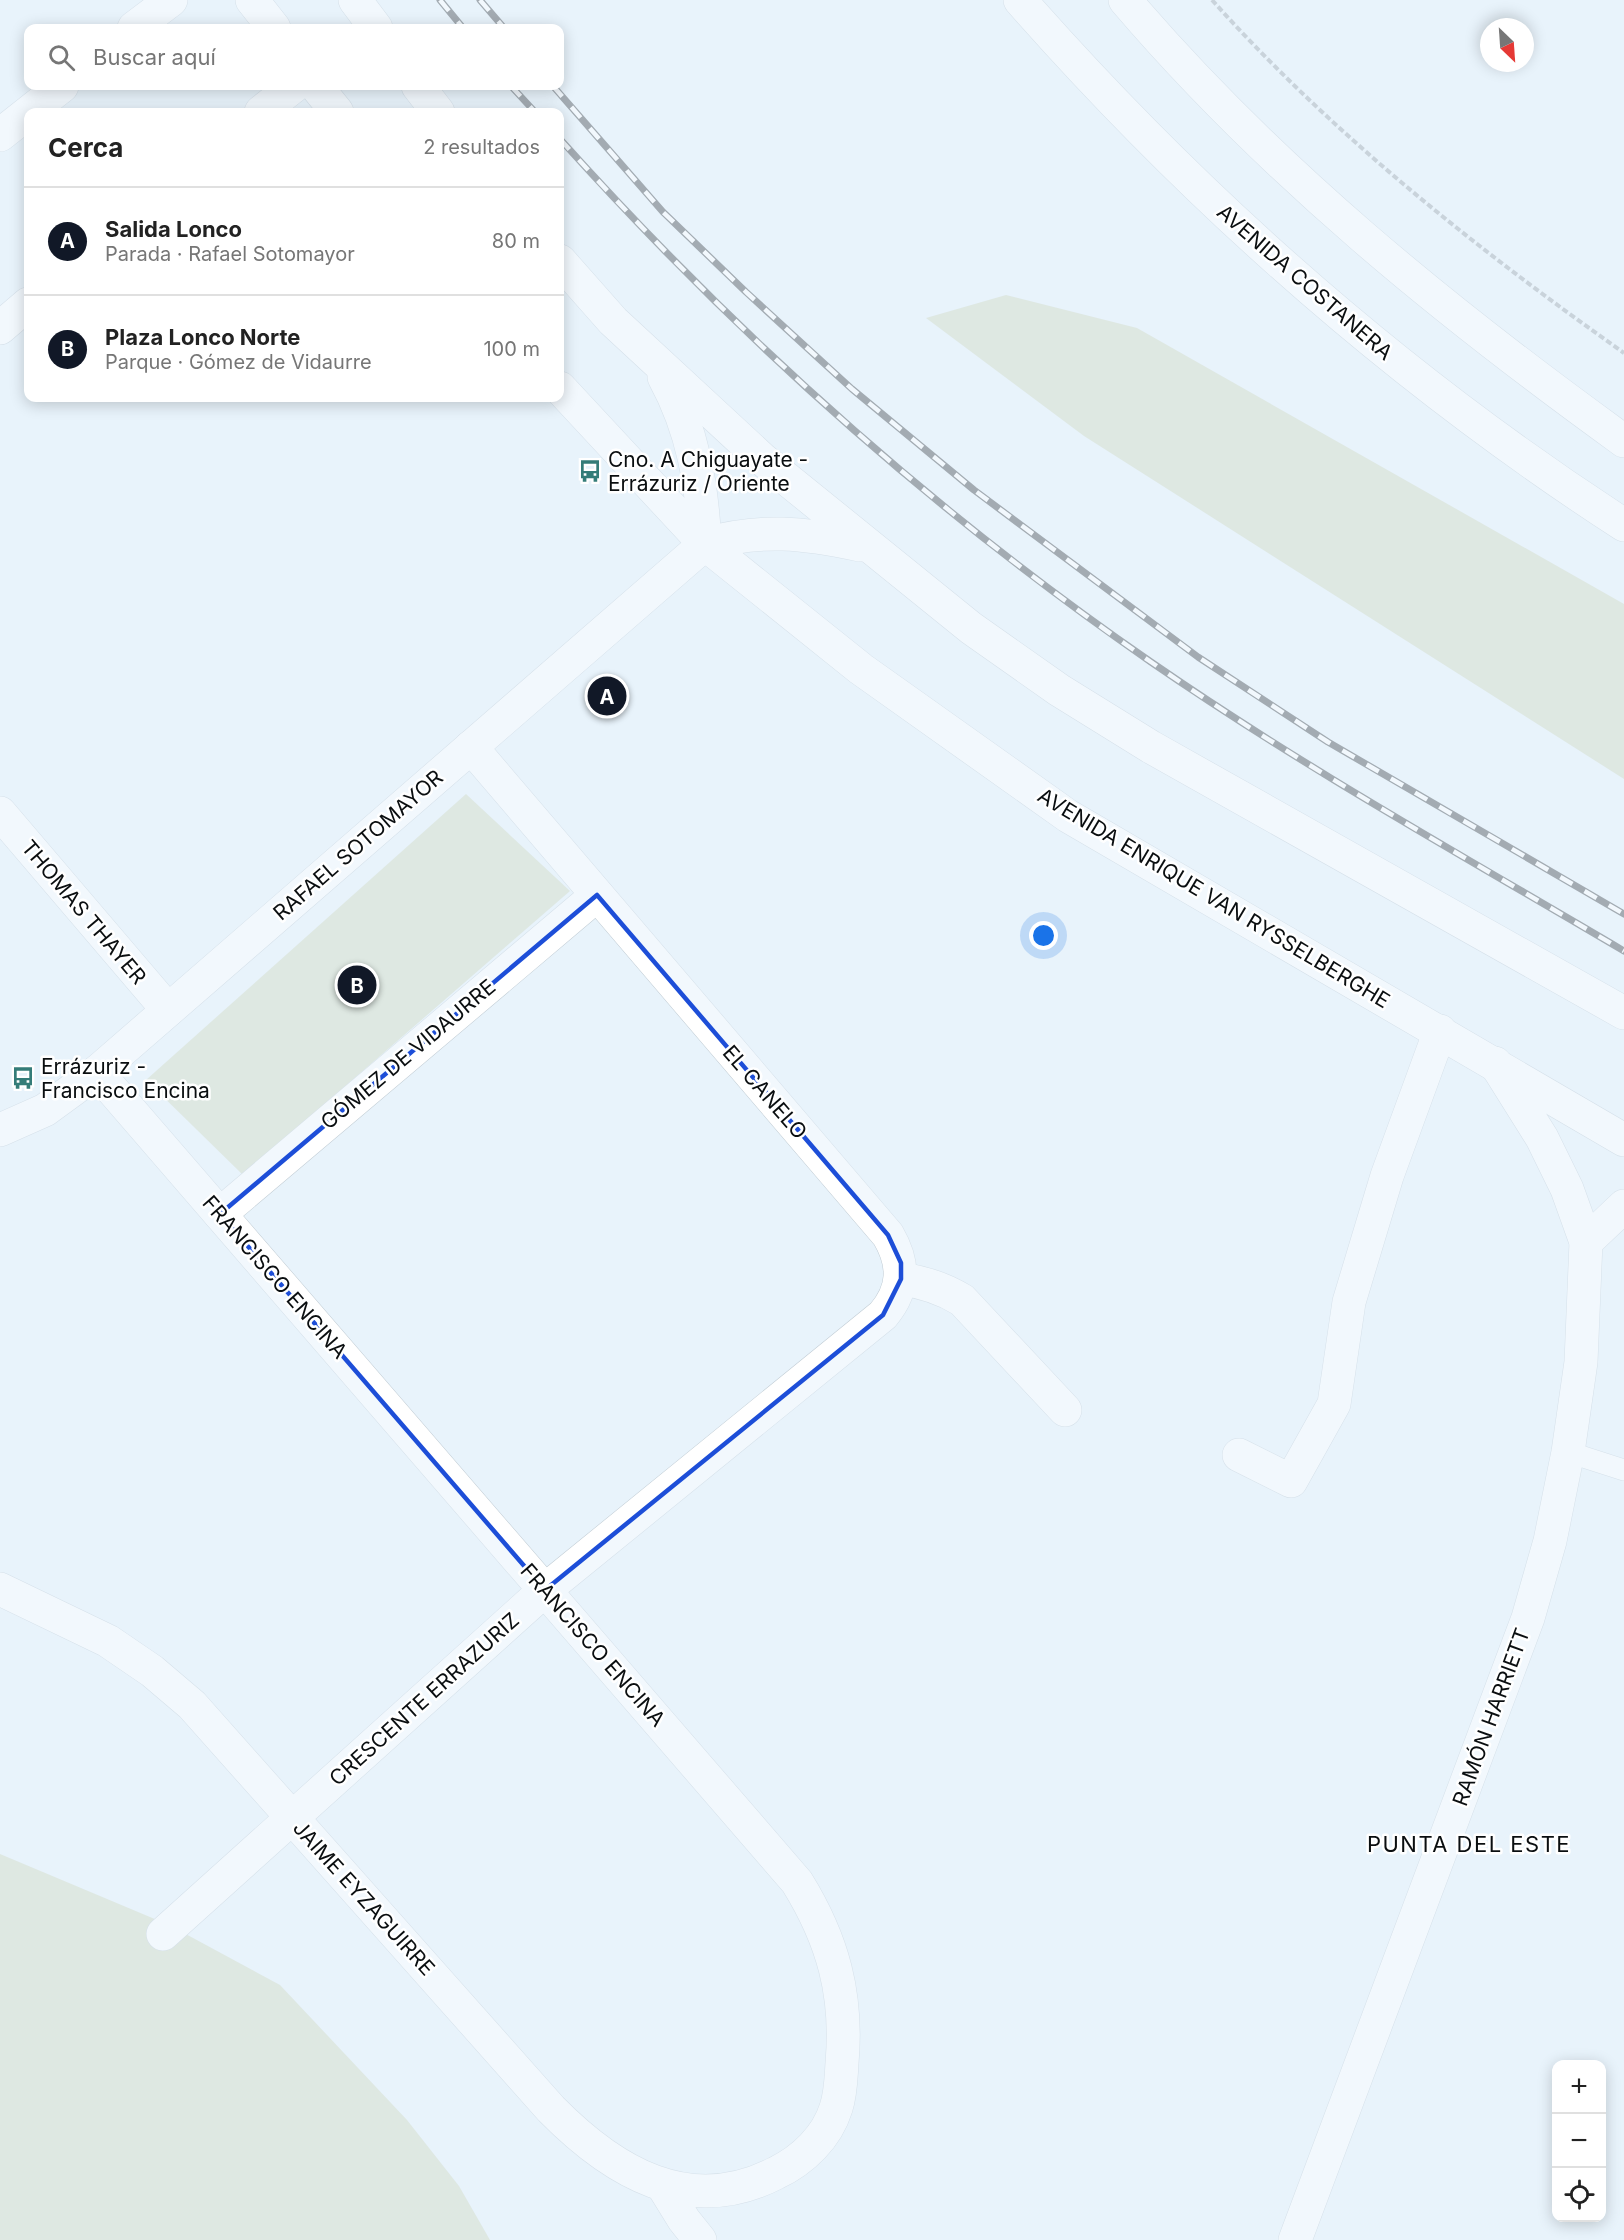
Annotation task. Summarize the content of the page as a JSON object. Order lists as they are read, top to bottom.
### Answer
{
  "streets": {
    "street": [
      "AVENIDA COSTANERA",
      "RAFAEL SOTOMAYOR",
      "AVENIDA ENRIQUE VAN RYSSELBERGHE",
      "THOMAS THAYER",
      "GÓMEZ DE VIDAURRE",
      "EL CANELO",
      "FRANCISCO ENCINA",
      "CRESCENTE ERRAZURIZ",
      "RAMÓN HARRIETT",
      "JAIME EYZAGUIRRE"
    ]
  },
  "crossings": [
    ["RAFAEL SOTOMAYOR", "AVENIDA ENRIQUE VAN RYSSELBERGHE"],
    ["RAFAEL SOTOMAYOR", "THOMAS THAYER"],
    ["RAFAEL SOTOMAYOR", "EL CANELO"],
    ["RAFAEL SOTOMAYOR", "FRANCISCO ENCINA"],
    ["AVENIDA ENRIQUE VAN RYSSELBERGHE", "RAMÓN HARRIETT"],
    ["GÓMEZ DE VIDAURRE", "EL CANELO"],
    ["GÓMEZ DE VIDAURRE", "FRANCISCO ENCINA"],
    ["EL CANELO", "CRESCENTE ERRAZURIZ"],
    ["FRANCISCO ENCINA", "CRESCENTE ERRAZURIZ"],
    ["FRANCISCO ENCINA", "JAIME EYZAGUIRRE"],
    ["CRESCENTE ERRAZURIZ", "JAIME EYZAGUIRRE"]
  ],
  "districts": ["PUNTA DEL ESTE"],
  "places": {
    "bus stop": ["Cno. A Chiguayate - Errázuriz / Oriente", "Errázuriz - Francisco Encina"]
  },
  "north": "bottom right",
  "page": {
    "search": "Buscar aquí",
    "heading": ["Cerca", "2 resultados"],
    "list": [
      {
        "mark": "A",
        "name": "Salida Lonco",
        "note": "Parada · Rafael Sotomayor",
        "value": "80 m"
      },
      {
        "mark": "B",
        "name": "Plaza Lonco Norte",
        "note": "Parque · Gómez de Vidaurre",
        "value": "100 m"
      }
    ],
    "pins": ["A", "B"],
    "map_buttons": ["+", "−"]
  }
}
